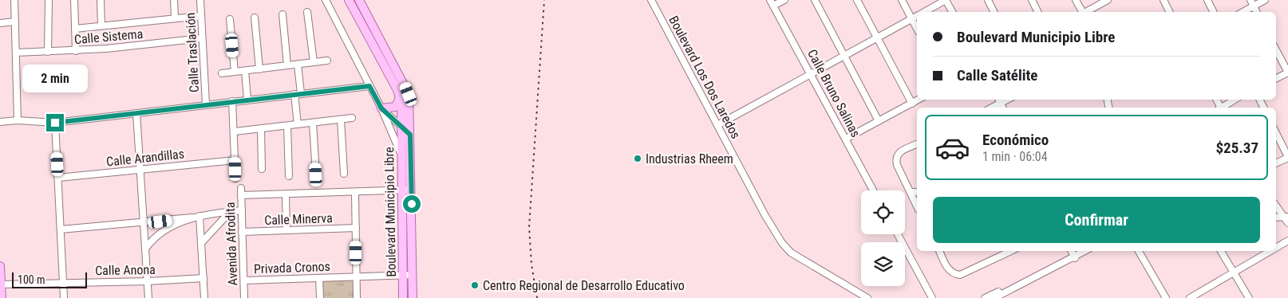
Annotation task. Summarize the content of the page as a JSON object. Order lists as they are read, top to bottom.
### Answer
{
  "streets": {
    "main road": ["Boulevard Municipio Libre"],
    "street": [
      "Calle Sistema",
      "Calle Traslación",
      "Boulevard Los Dos Laredos",
      "Calle Bruno Salinas",
      "Calle Arandillas",
      "Calle Minerva",
      "Avenida Afrodita",
      "Privada Cronos",
      "Calle Anona"
    ]
  },
  "crossings": [
    ["Calle Sistema", "Calle Traslación"],
    ["Boulevard Municipio Libre", "Privada Cronos"],
    ["Calle Minerva", "Avenida Afrodita"],
    ["Avenida Afrodita", "Privada Cronos"]
  ],
  "places": ["Industrias Rheem", "Centro Regional de Desarrollo Educativo"],
  "scale_bar": "100 m",
  "page": {
    "banner": ["Boulevard Municipio Libre", "Calle Satélite"],
    "bubble": "2 min",
    "list": [
      {
        "name": "Económico",
        "note": "1 min · 06:04",
        "value": "$25.37"
      }
    ],
    "buttons": "Confirmar",
    "scale": "100 m"
  }
}
